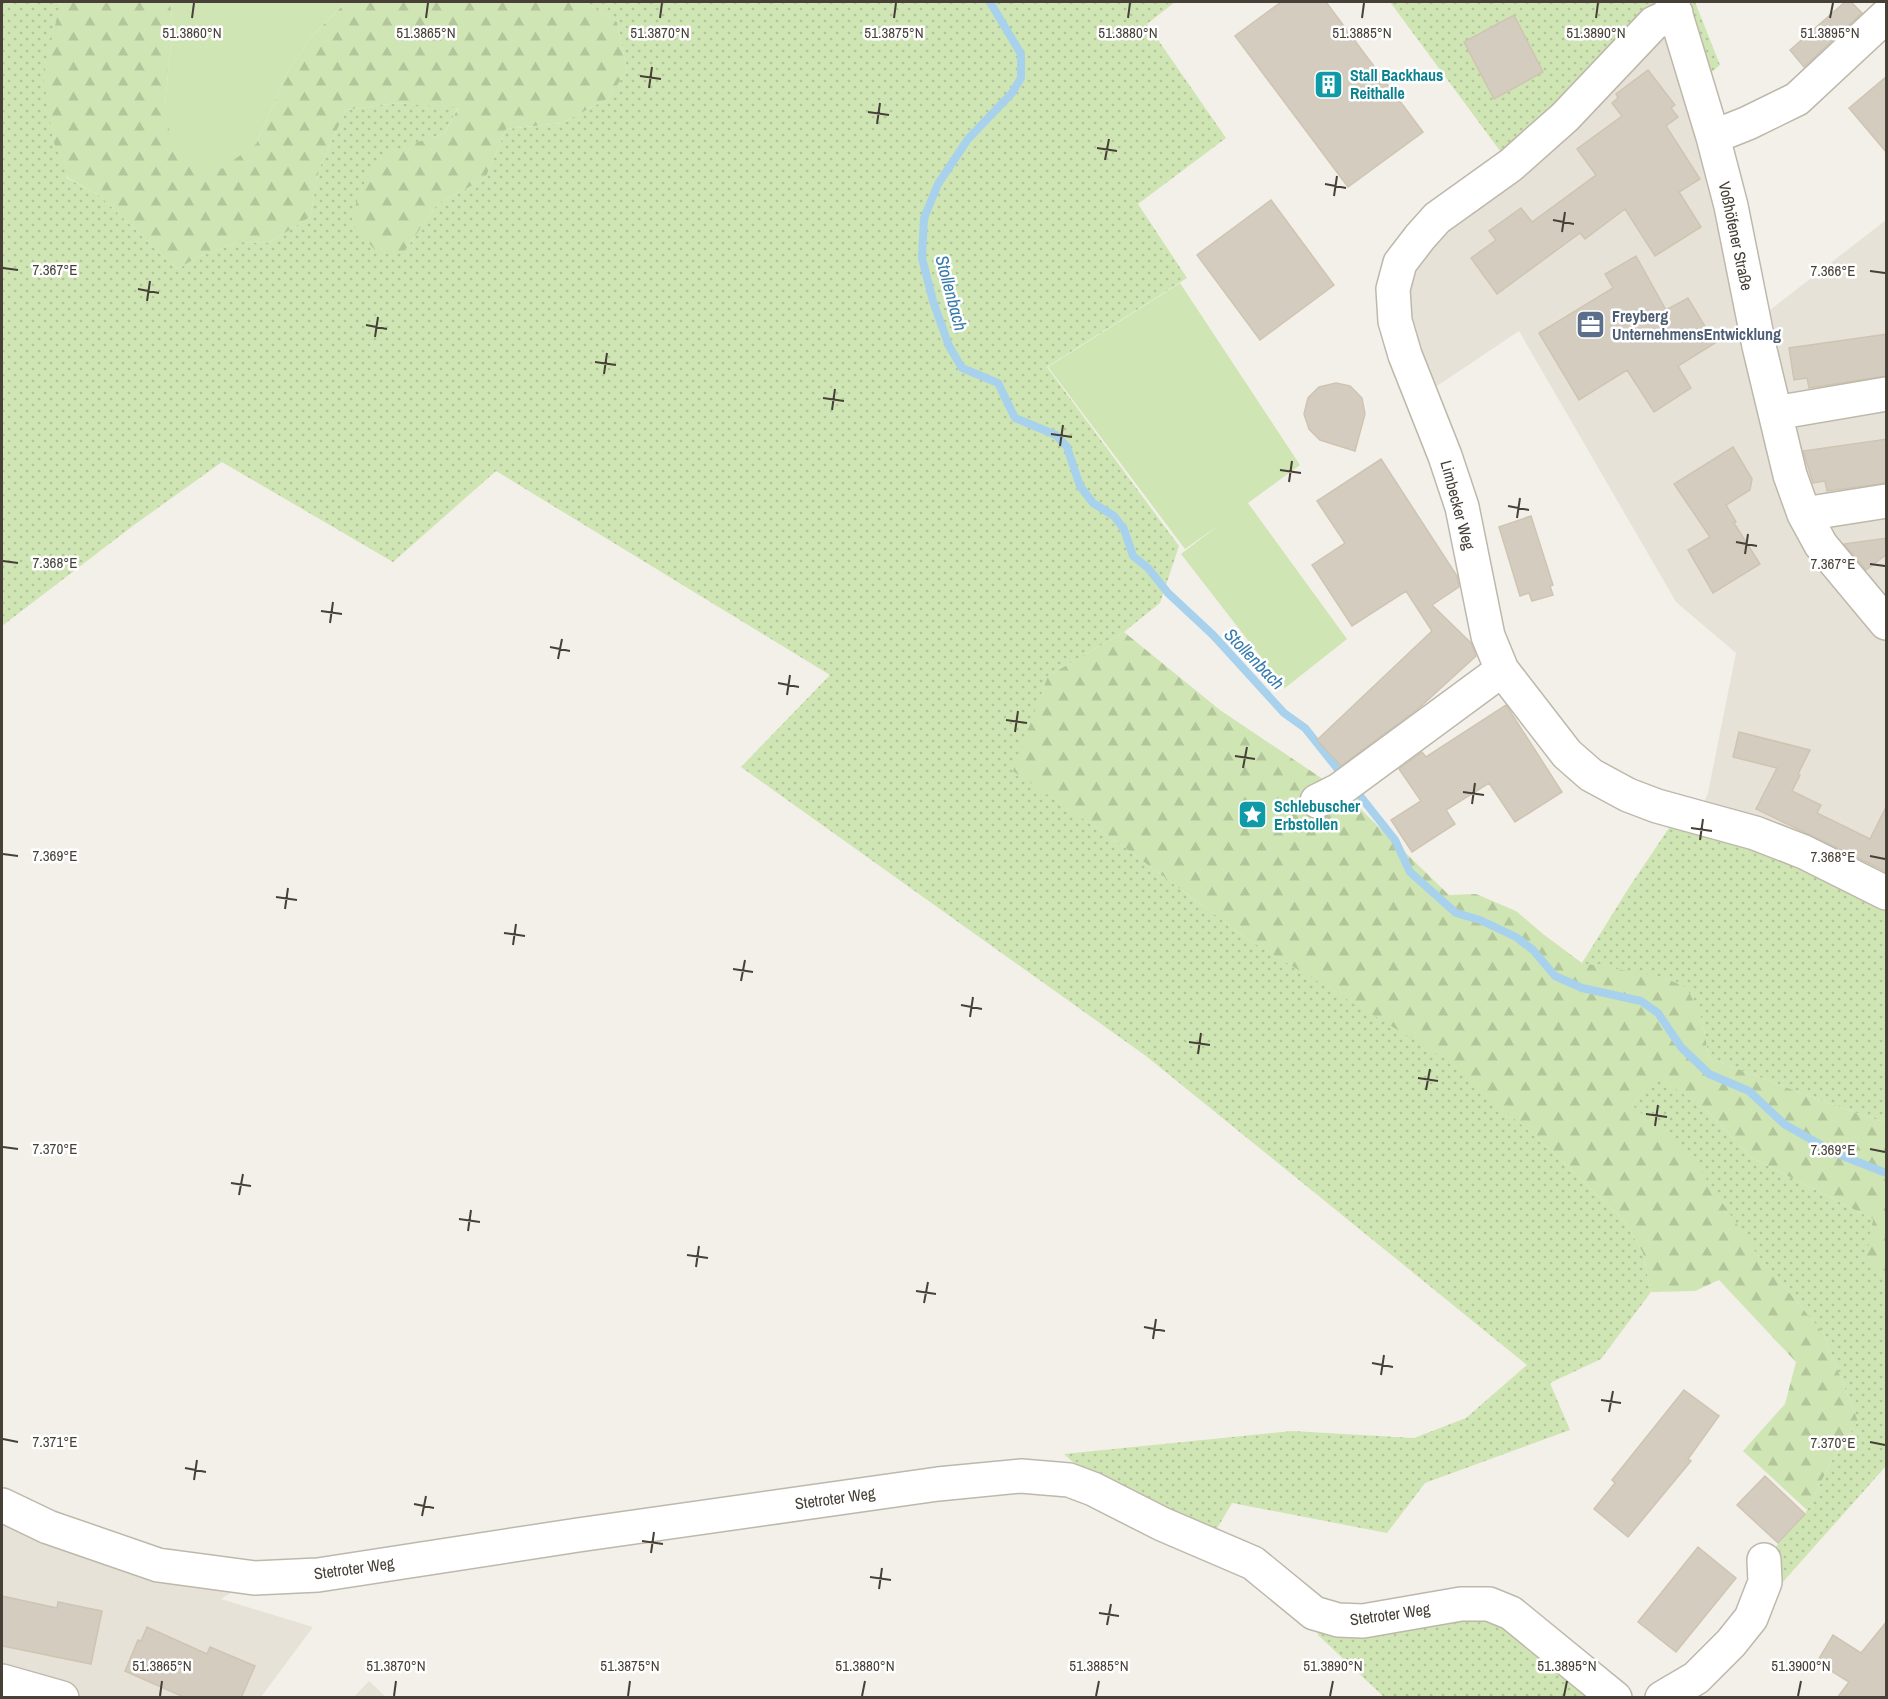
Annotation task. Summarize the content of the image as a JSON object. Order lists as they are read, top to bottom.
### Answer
{
  "streets": {
    "street": ["Voßhöfener Straße", "Limbecker Weg", "Stetroter Weg"]
  },
  "crossings": [
    ["Voßhöfener Straße", "Limbecker Weg"]
  ],
  "water": ["Stollenbach"],
  "places": {
    "building": ["Stall Backhaus Reithalle"],
    "office": ["Freyberg UnternehmensEntwicklung"],
    "place": ["Schlebuscher Erbstollen"]
  },
  "coordinates": [
    "51.3860°N",
    "51.3865°N",
    "51.3870°N",
    "51.3875°N",
    "51.3880°N",
    "51.3885°N",
    "51.3890°N",
    "51.3895°N",
    "7.367°E",
    "7.366°E",
    "7.368°E",
    "7.369°E",
    "7.370°E",
    "7.371°E",
    "51.3900°N"
  ]
}
